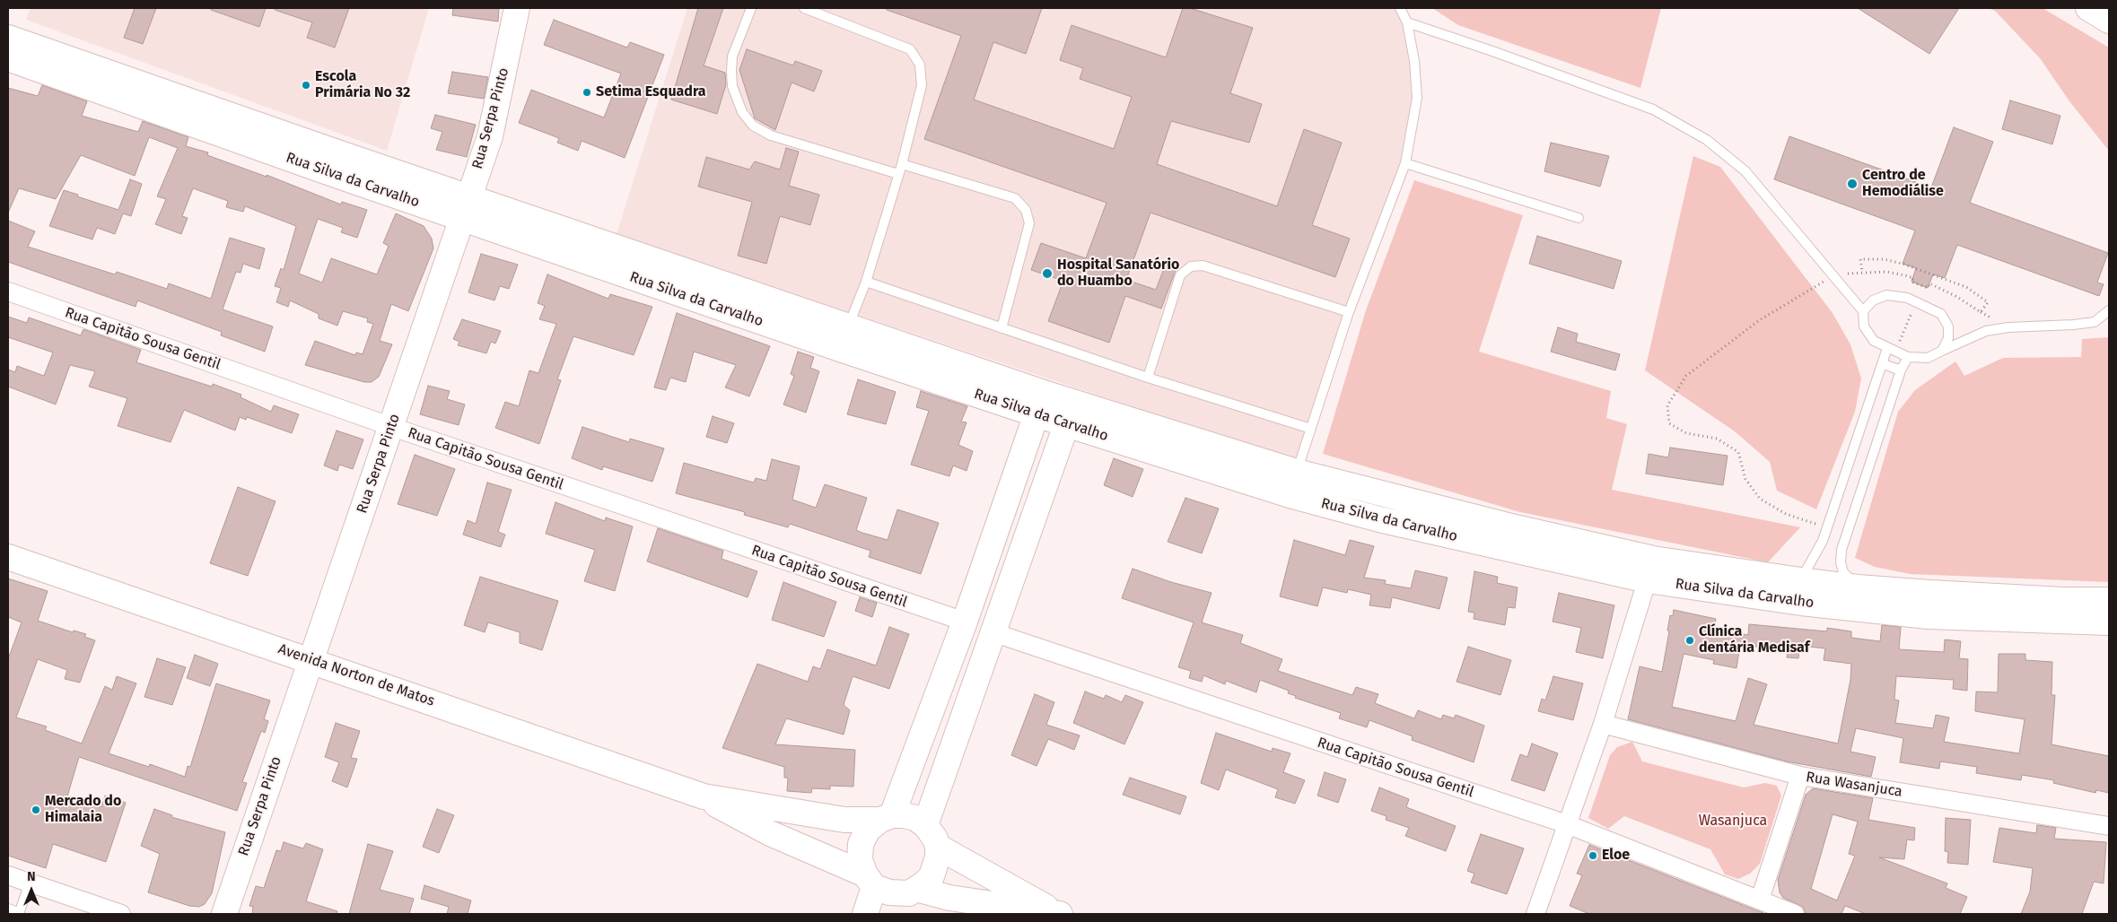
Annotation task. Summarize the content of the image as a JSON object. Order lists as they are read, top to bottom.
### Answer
{
  "streets": {
    "street": [
      "Rua Serpa Pinto",
      "Rua Silva da Carvalho",
      "Rua Capitão Sousa Gentil",
      "Avenida Norton de Matos",
      "Rua Wasanjuca"
    ]
  },
  "crossings": [
    ["Rua Serpa Pinto", "Rua Silva da Carvalho"],
    ["Rua Serpa Pinto", "Rua Capitão Sousa Gentil"],
    ["Rua Serpa Pinto", "Avenida Norton de Matos"]
  ],
  "parks": ["Wasanjuca"],
  "places": [
    "Escola Primária No 32",
    "Setima Esquadra",
    "Centro de Hemodiálise",
    "Hospital Sanatório do Huambo",
    "Clínica dentária Medisaf",
    "Mercado do Himalaia",
    "Eloe"
  ],
  "north": "top"
}
